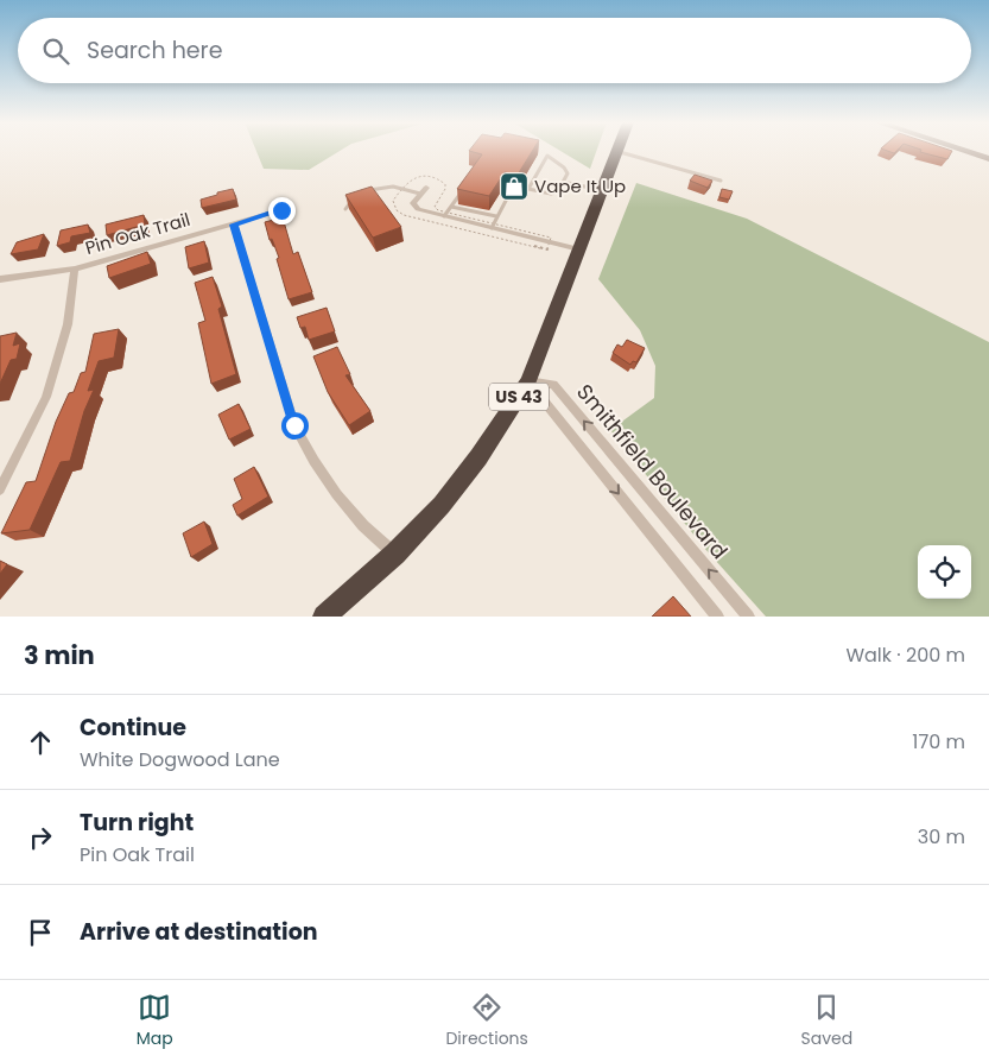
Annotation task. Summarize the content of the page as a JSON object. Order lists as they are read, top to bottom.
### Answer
{
  "streets": {
    "highway": ["US 43"],
    "street": ["Pin Oak Trail", "Smithfield Boulevard"]
  },
  "crossings": [
    ["US 43", "Smithfield Boulevard"]
  ],
  "places": {
    "shop": ["Vape It Up"]
  },
  "page": {
    "search": "Search here",
    "heading": ["3 min", "Walk · 200 m"],
    "list": [
      ["Continue", "White Dogwood Lane", "170 m"],
      ["Turn right", "Pin Oak Trail", "30 m"],
      "Arrive at destination"
    ],
    "nav": ["Map", "Directions", "Saved"]
  }
}
